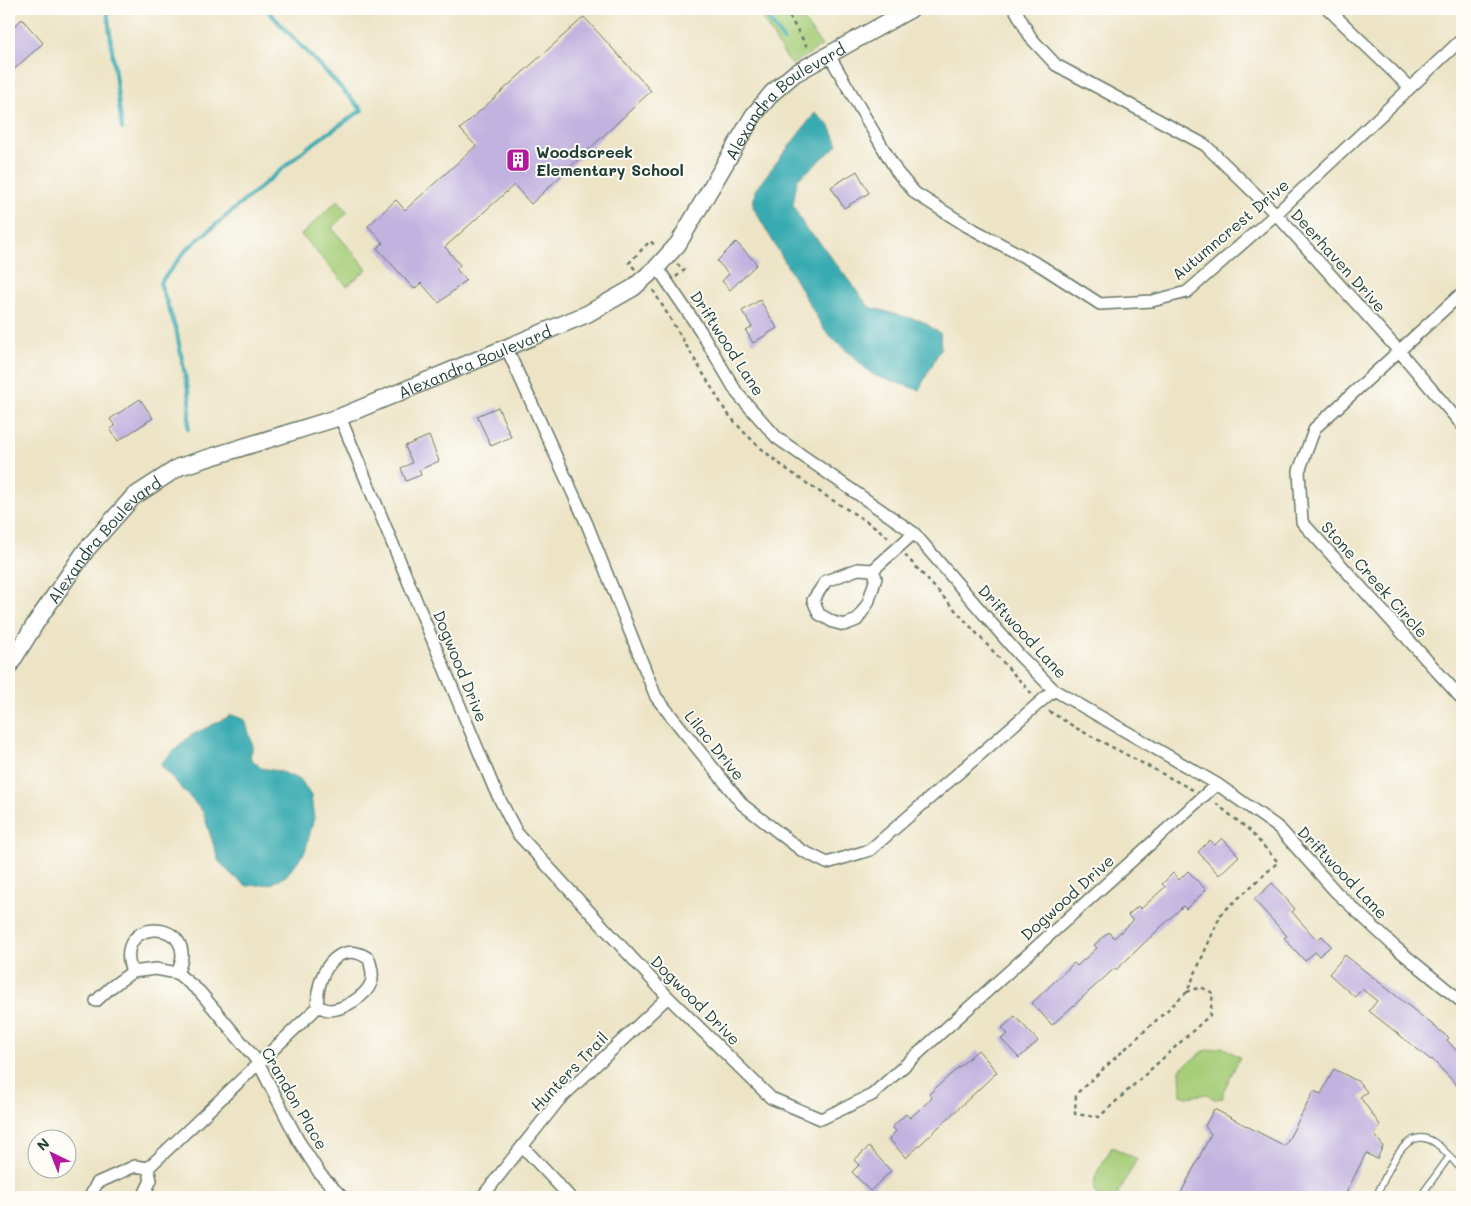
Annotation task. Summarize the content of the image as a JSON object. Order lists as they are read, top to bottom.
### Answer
{
  "streets": {
    "street": [
      "Alexandra Boulevard",
      "Autumncrest Drive",
      "Deerhaven Drive",
      "Driftwood Lane",
      "Stone Creek Circle",
      "Dogwood Drive",
      "Lilac Drive",
      "Hunters Trail",
      "Crandon Place"
    ]
  },
  "crossings": [
    ["Alexandra Boulevard", "Autumncrest Drive"],
    ["Alexandra Boulevard", "Driftwood Lane"],
    ["Alexandra Boulevard", "Dogwood Drive"],
    ["Alexandra Boulevard", "Lilac Drive"],
    ["Autumncrest Drive", "Deerhaven Drive"],
    ["Deerhaven Drive", "Stone Creek Circle"],
    ["Driftwood Lane", "Dogwood Drive"],
    ["Driftwood Lane", "Lilac Drive"],
    ["Dogwood Drive", "Hunters Trail"]
  ],
  "places": {
    "building": ["Woodscreek Elementary School"]
  },
  "north": "top left"
}
